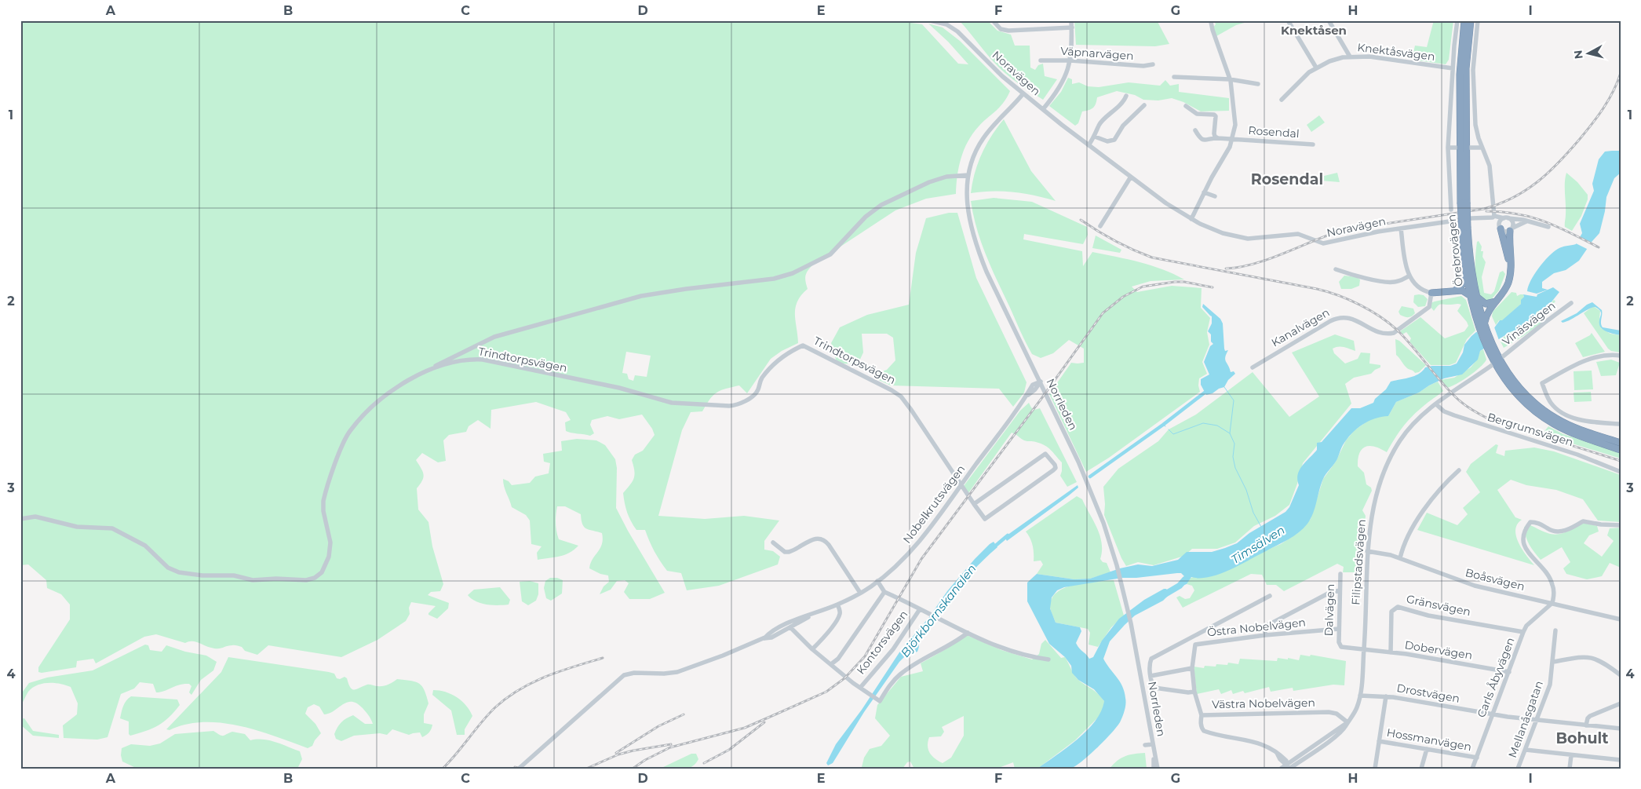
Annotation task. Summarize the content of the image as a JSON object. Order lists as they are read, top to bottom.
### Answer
{
  "streets": {
    "highway": ["Örebrovägen"],
    "street": [
      "Knektåsvägen",
      "Väpnarvägen",
      "Noravägen",
      "Rosendal",
      "Vinäsvägen",
      "Kanalvägen",
      "Trindtorpsvägen",
      "Norrleden",
      "Bergrumsvägen",
      "Nobelkrutsvägen",
      "Filipstadsvägen",
      "Boåsvägen",
      "Gränsvägen",
      "Dalvägen",
      "Östra Nobelvägen",
      "Kontorsvägen",
      "Dobervägen",
      "Carls Åbyvägen",
      "Drostvägen",
      "Västra Nobelvägen",
      "Mellanåsgatan",
      "Hossmanvägen"
    ]
  },
  "crossings": [
    ["Noravägen", "Norrleden"],
    ["Örebrovägen", "Vinäsvägen"],
    ["Örebrovägen", "Filipstadsvägen"],
    ["Vinäsvägen", "Filipstadsvägen"],
    ["Trindtorpsvägen", "Nobelkrutsvägen"],
    ["Norrleden", "Nobelkrutsvägen"],
    ["Bergrumsvägen", "Filipstadsvägen"],
    ["Filipstadsvägen", "Boåsvägen"],
    ["Filipstadsvägen", "Dalvägen"],
    ["Filipstadsvägen", "Dobervägen"],
    ["Filipstadsvägen", "Drostvägen"],
    ["Filipstadsvägen", "Västra Nobelvägen"],
    ["Boåsvägen", "Carls Åbyvägen"],
    ["Gränsvägen", "Dobervägen"],
    ["Gränsvägen", "Carls Åbyvägen"],
    ["Dalvägen", "Östra Nobelvägen"],
    ["Dalvägen", "Dobervägen"],
    ["Östra Nobelvägen", "Västra Nobelvägen"],
    ["Dobervägen", "Carls Åbyvägen"],
    ["Carls Åbyvägen", "Drostvägen"],
    ["Carls Åbyvägen", "Hossmanvägen"],
    ["Drostvägen", "Mellanåsgatan"]
  ],
  "districts": ["Knektåsen", "Rosendal", "Bohult"],
  "water": ["Timsälven", "Björkbornskanalen"],
  "north": "left",
  "grid": {
    "columns": [
      "A",
      "B",
      "C",
      "D",
      "E",
      "F",
      "G",
      "H",
      "I"
    ],
    "rows": [
      "1",
      "2",
      "3",
      "4"
    ]
  }
}
